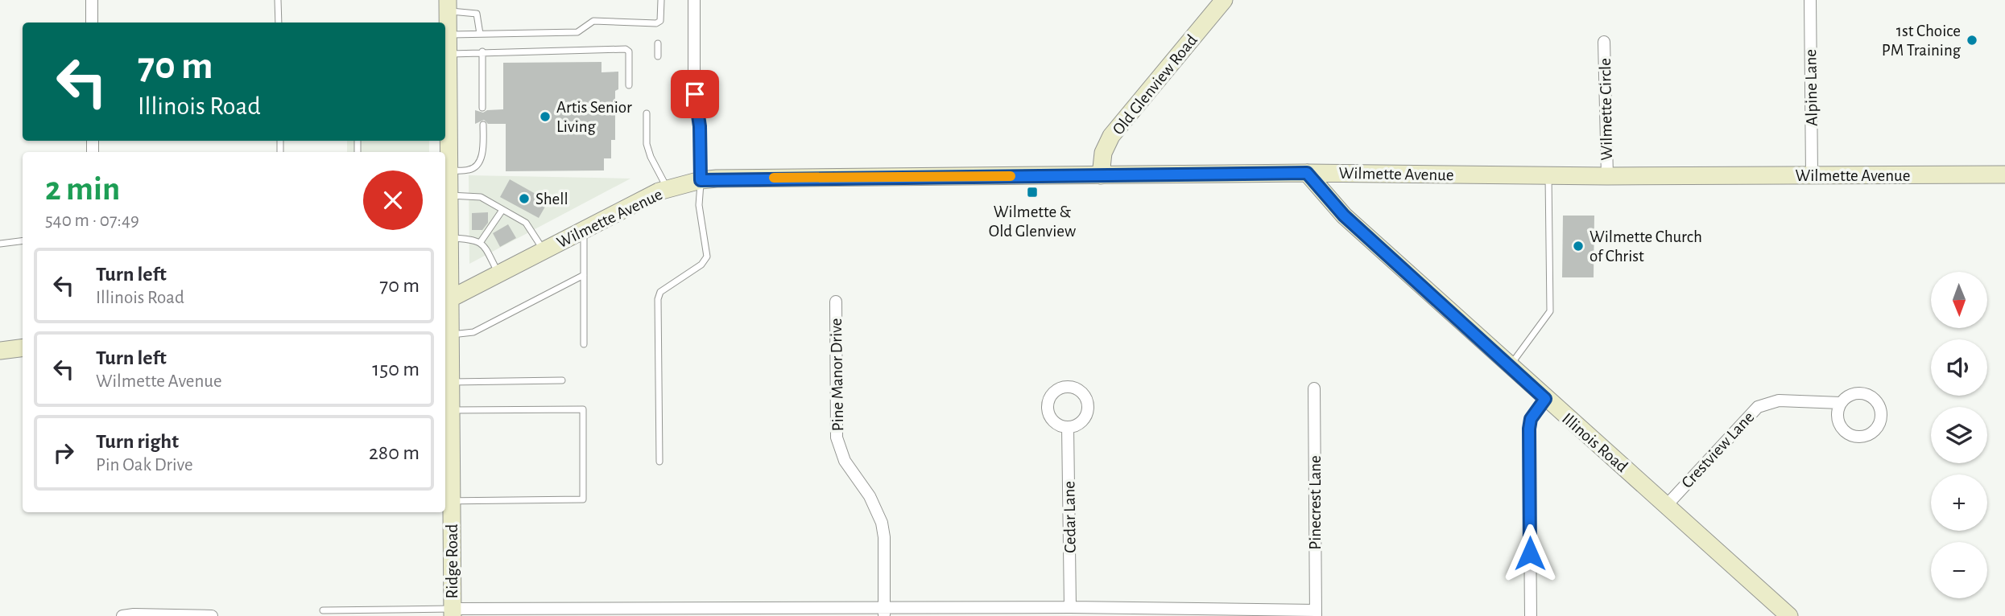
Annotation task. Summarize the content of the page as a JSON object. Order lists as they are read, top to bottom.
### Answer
{
  "streets": {
    "street": [
      "Old Glenview Road",
      "Alpine Lane",
      "Wilmette Circle",
      "Wilmette Avenue",
      "Pine Manor Drive",
      "Illinois Road",
      "Crestview Lane",
      "Pinecrest Lane",
      "Cedar Lane",
      "Ridge Road"
    ]
  },
  "crossings": [
    ["Old Glenview Road", "Wilmette Avenue"],
    ["Alpine Lane", "Wilmette Avenue"],
    ["Wilmette Circle", "Wilmette Avenue"],
    ["Wilmette Avenue", "Illinois Road"],
    ["Wilmette Avenue", "Ridge Road"],
    ["Illinois Road", "Crestview Lane"]
  ],
  "places": {
    "other": [
      "1st Choice PM Training",
      "Artis Senior Living",
      "Shell",
      "Wilmette Church of Christ"
    ],
    "transit": ["Wilmette & Old Glenview"]
  },
  "north": "bottom",
  "page": {
    "turn": ["70 m", "Illinois Road"],
    "heading": ["2 min", "540 m · 07:49"],
    "list": [
      {
        "name": "Turn left",
        "note": "Illinois Road",
        "value": "70 m"
      },
      {
        "name": "Turn left",
        "note": "Wilmette Avenue",
        "value": "150 m"
      },
      {
        "name": "Turn right",
        "note": "Pin Oak Drive",
        "value": "280 m"
      }
    ],
    "map_buttons": ["+", "−"]
  }
}
